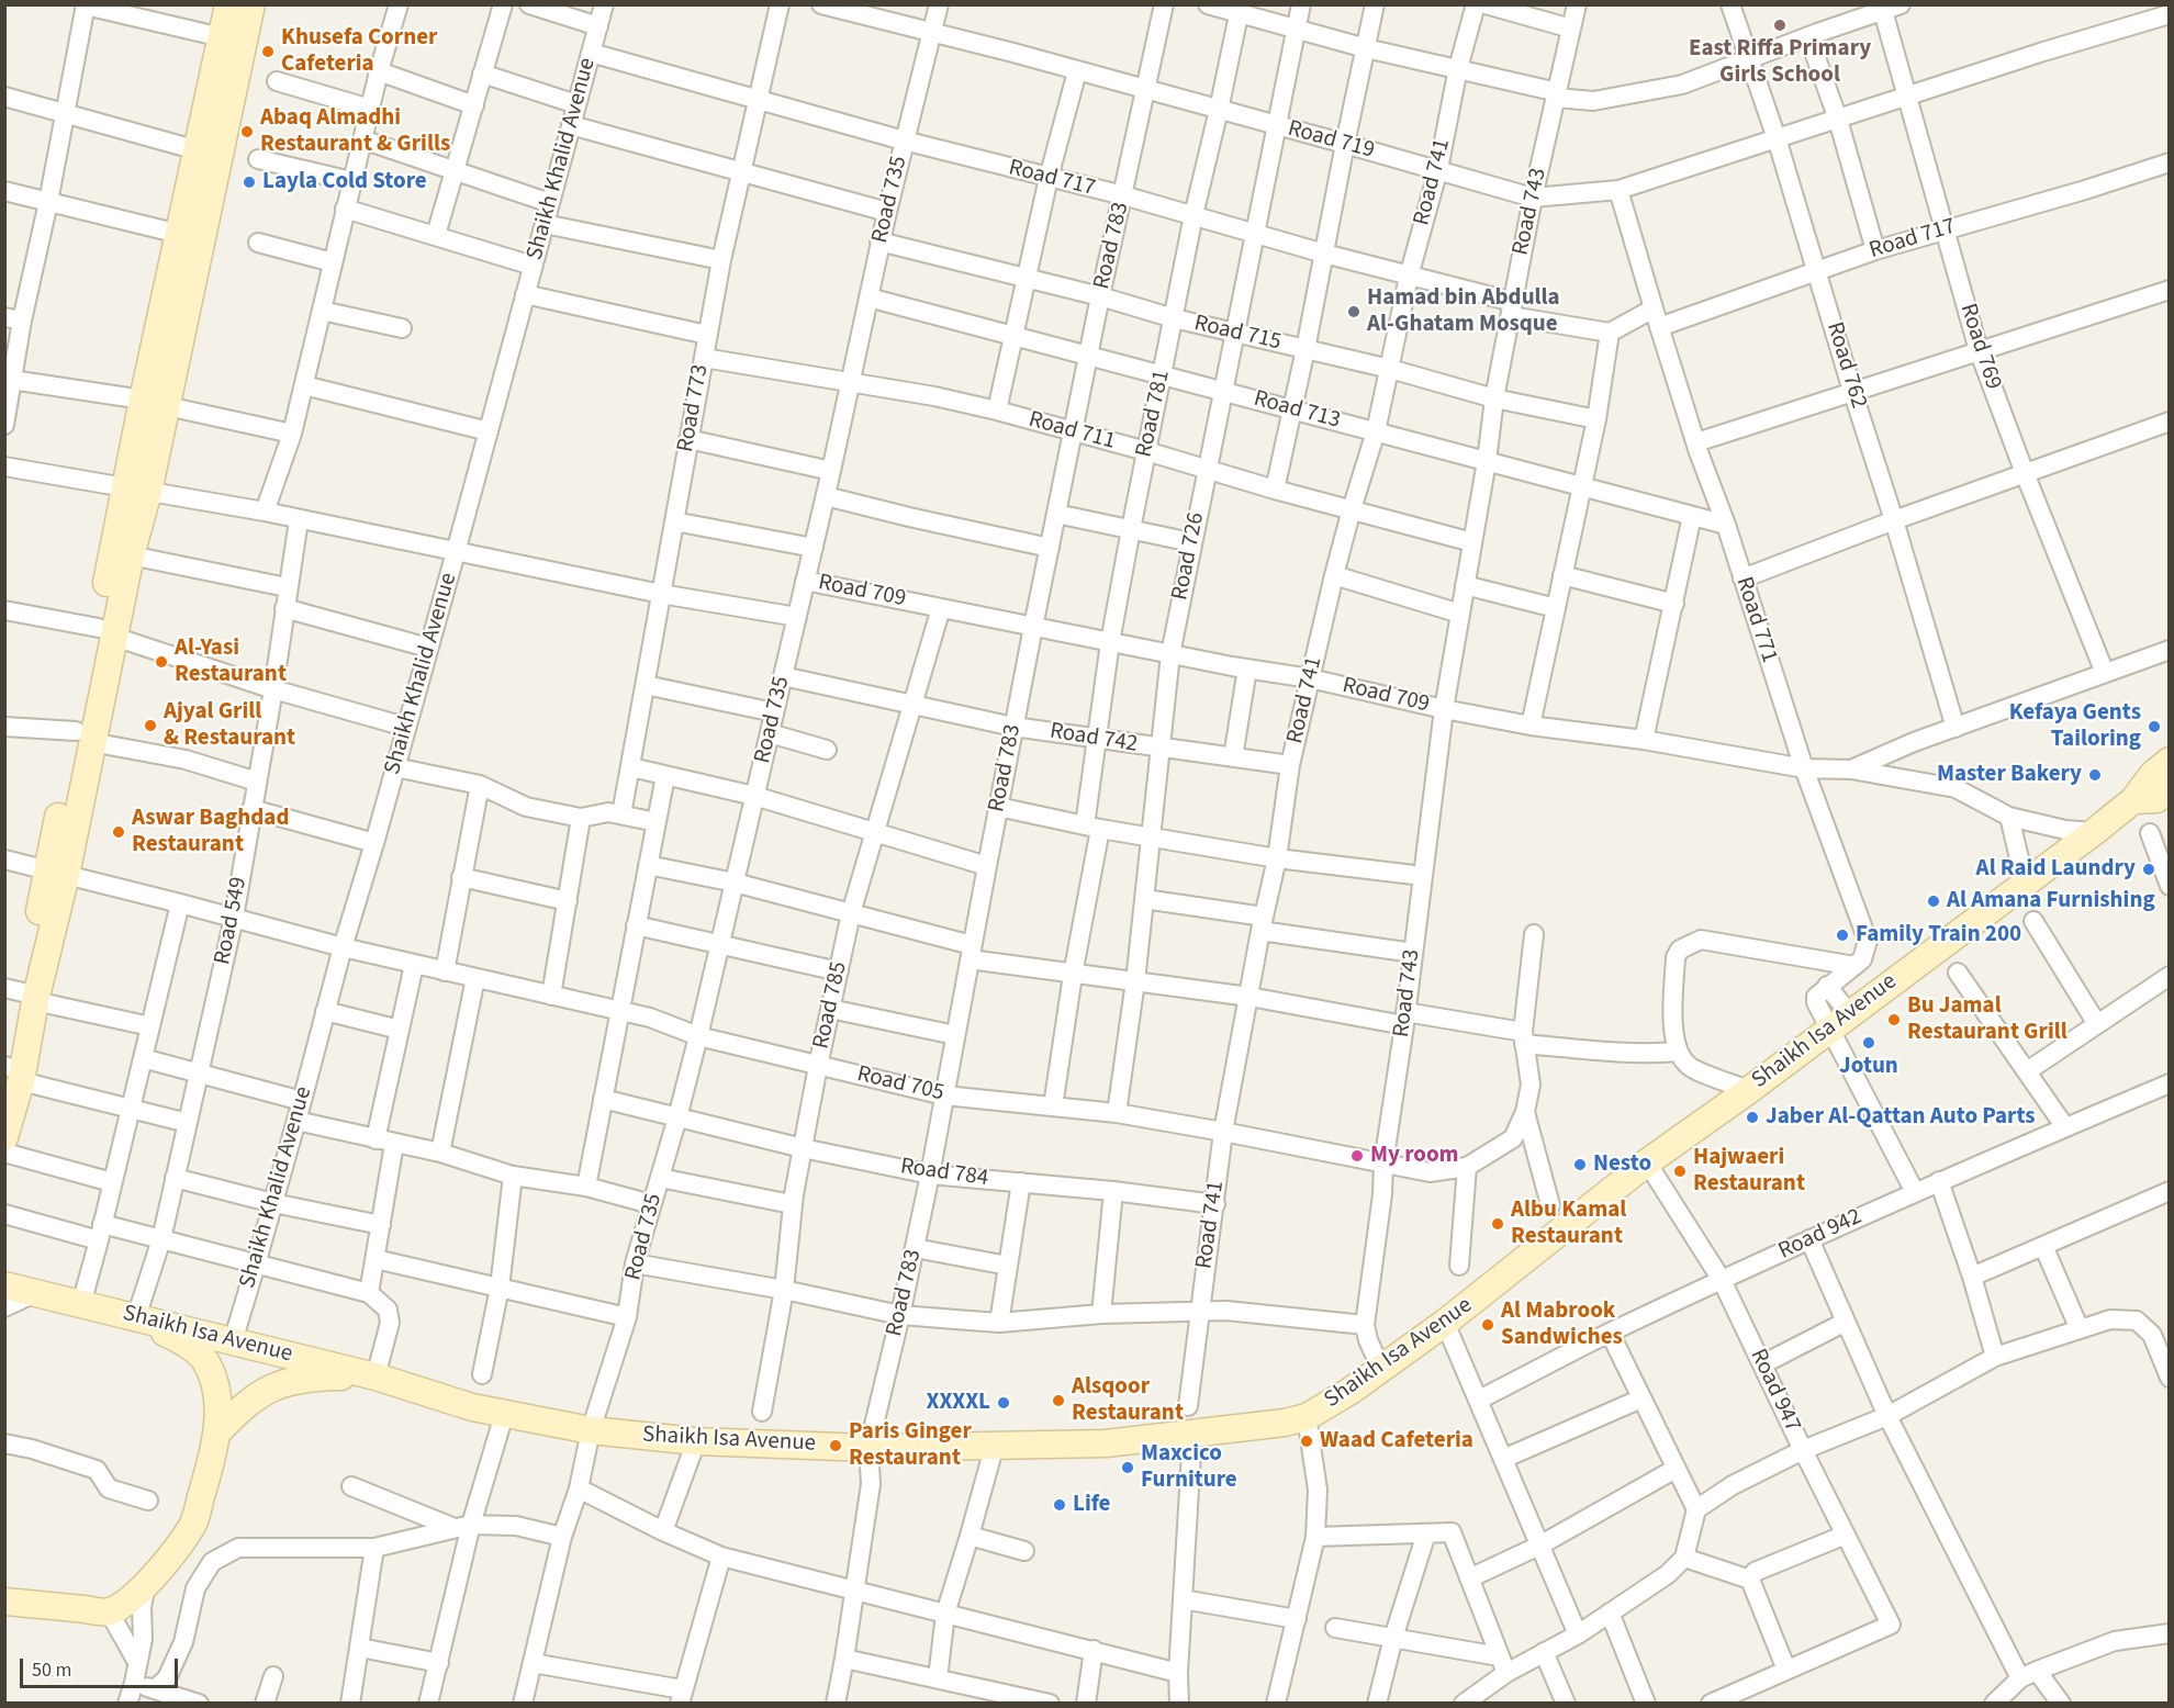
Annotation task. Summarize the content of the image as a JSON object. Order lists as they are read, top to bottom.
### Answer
{
  "streets": {
    "street": [
      "Road 719",
      "Shaikh Khalid Avenue",
      "Road 717",
      "Road 741",
      "Road 735",
      "Road 743",
      "Road 783",
      "Road 715",
      "Road 769",
      "Road 762",
      "Road 773",
      "Road 713",
      "Road 781",
      "Road 711",
      "Road 726",
      "Road 709",
      "Road 771",
      "Road 742",
      "Road 549",
      "Road 785",
      "Shaikh Isa Avenue",
      "Road 705",
      "Road 784",
      "Road 942",
      "Road 947"
    ]
  },
  "crossings": [
    ["Road 719", "Road 741"],
    ["Road 719", "Road 735"],
    ["Road 719", "Road 743"],
    ["Road 719", "Road 783"],
    ["Road 719", "Road 769"],
    ["Road 719", "Road 762"],
    ["Road 719", "Road 781"],
    ["Road 719", "Road 726"],
    ["Road 719", "Road 771"],
    ["Shaikh Khalid Avenue", "Road 717"],
    ["Shaikh Khalid Avenue", "Road 709"],
    ["Shaikh Khalid Avenue", "Shaikh Isa Avenue"],
    ["Shaikh Khalid Avenue", "Road 705"],
    ["Road 717", "Road 741"],
    ["Road 717", "Road 735"],
    ["Road 717", "Road 743"],
    ["Road 717", "Road 783"],
    ["Road 717", "Road 769"],
    ["Road 717", "Road 762"],
    ["Road 717", "Road 773"],
    ["Road 717", "Road 781"],
    ["Road 717", "Road 726"],
    ["Road 717", "Road 771"],
    ["Road 741", "Road 715"],
    ["Road 741", "Road 713"],
    ["Road 741", "Road 711"],
    ["Road 741", "Road 709"],
    ["Road 741", "Road 742"],
    ["Road 741", "Road 705"],
    ["Road 741", "Road 784"],
    ["Road 735", "Road 715"],
    ["Road 735", "Road 713"],
    ["Road 735", "Road 711"],
    ["Road 735", "Road 709"],
    ["Road 735", "Road 742"],
    ["Road 735", "Shaikh Isa Avenue"],
    ["Road 735", "Road 705"],
    ["Road 735", "Road 784"],
    ["Road 743", "Road 715"],
    ["Road 743", "Road 713"],
    ["Road 743", "Road 711"],
    ["Road 743", "Road 709"],
    ["Road 743", "Shaikh Isa Avenue"],
    ["Road 743", "Road 705"],
    ["Road 783", "Road 715"],
    ["Road 783", "Road 713"],
    ["Road 783", "Road 711"],
    ["Road 783", "Road 709"],
    ["Road 783", "Road 742"],
    ["Road 783", "Shaikh Isa Avenue"],
    ["Road 783", "Road 705"],
    ["Road 783", "Road 784"],
    ["Road 715", "Road 781"],
    ["Road 715", "Road 726"],
    ["Road 769", "Road 709"],
    ["Road 762", "Road 709"],
    ["Road 773", "Road 711"],
    ["Road 773", "Road 709"],
    ["Road 713", "Road 781"],
    ["Road 713", "Road 726"],
    ["Road 713", "Road 771"],
    ["Road 781", "Road 711"],
    ["Road 781", "Road 709"],
    ["Road 781", "Road 742"],
    ["Road 781", "Road 705"],
    ["Road 711", "Road 726"],
    ["Road 726", "Road 709"],
    ["Road 726", "Road 742"],
    ["Road 726", "Road 705"],
    ["Road 709", "Road 771"],
    ["Road 709", "Road 549"],
    ["Road 709", "Road 785"],
    ["Road 709", "Shaikh Isa Avenue"],
    ["Road 742", "Road 785"],
    ["Road 549", "Shaikh Isa Avenue"],
    ["Road 549", "Road 705"],
    ["Road 785", "Road 705"],
    ["Road 785", "Road 784"],
    ["Shaikh Isa Avenue", "Road 947"],
    ["Road 942", "Road 947"]
  ],
  "places": [
    "East Riffa Primary Girls School",
    "Khusefa Corner Cafeteria",
    "Abaq Almadhi Restaurant & Grills",
    "Layla Cold Store",
    "Hamad bin Abdulla Al-Ghatam Mosque",
    "Al-Yasi Restaurant",
    "Ajyal Grill & Restaurant",
    "Kefaya Gents Tailoring",
    "Master Bakery",
    "Aswar Baghdad Restaurant",
    "Al Raid Laundry",
    "Al Amana Furnishing",
    "Family Train 200",
    "Bu Jamal Restaurant Grill",
    "Jotun",
    "Jaber Al-Qattan Auto Parts",
    "My room",
    "Nesto",
    "Hajwaeri Restaurant",
    "Albu Kamal Restaurant",
    "Al Mabrook Sandwiches",
    "Alsqoor Restaurant",
    "XXXXL",
    "Waad Cafeteria",
    "Paris Ginger Restaurant",
    "Maxcico Furniture",
    "Life"
  ],
  "scale_bar": "50 m"
}
